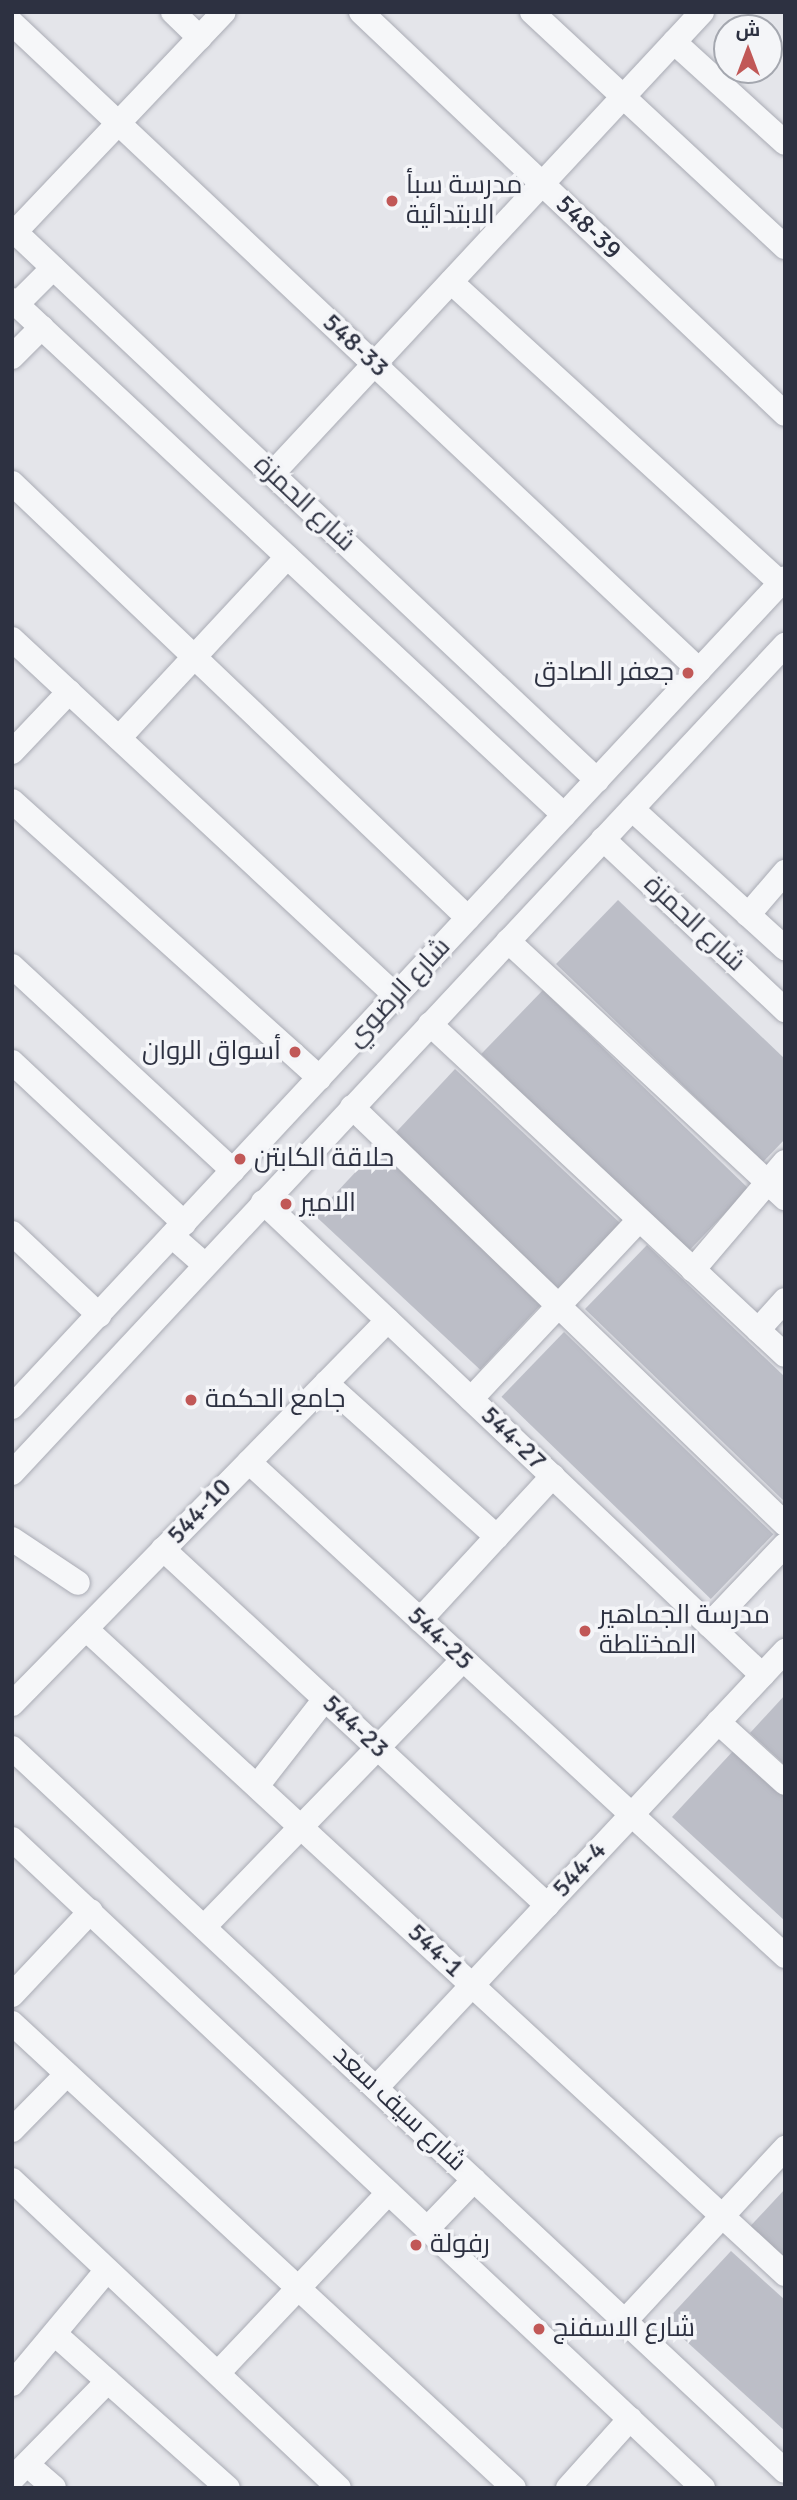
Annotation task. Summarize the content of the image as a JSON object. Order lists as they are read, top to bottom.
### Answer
{
  "streets": {
    "street": [
      "548-39",
      "548-33",
      "شارع الحمزة",
      "شارع الرضوي",
      "544-27",
      "544-10",
      "544-25",
      "544-23",
      "544-4",
      "544-1",
      "شارع سيف سعد"
    ]
  },
  "crossings": [
    ["548-33", "شارع الرضوي"],
    ["شارع الحمزة", "شارع الرضوي"],
    ["شارع الرضوي", "544-27"],
    ["544-27", "544-10"],
    ["544-27", "544-4"],
    ["544-10", "544-25"],
    ["544-10", "544-23"],
    ["544-10", "544-1"],
    ["544-25", "544-4"],
    ["544-23", "544-4"],
    ["544-4", "544-1"],
    ["544-4", "شارع سيف سعد"]
  ],
  "places": [
    "مدرسة سبأ الابتدائية",
    "جعفر الصادق",
    "أسواق الروان",
    "حلاقة الكابتن",
    "الامير",
    "جامع الحكمة",
    "مدرسة الجماهير المختلطة",
    "رفولة",
    "شارع الاسفنج"
  ],
  "north": "top"
}
